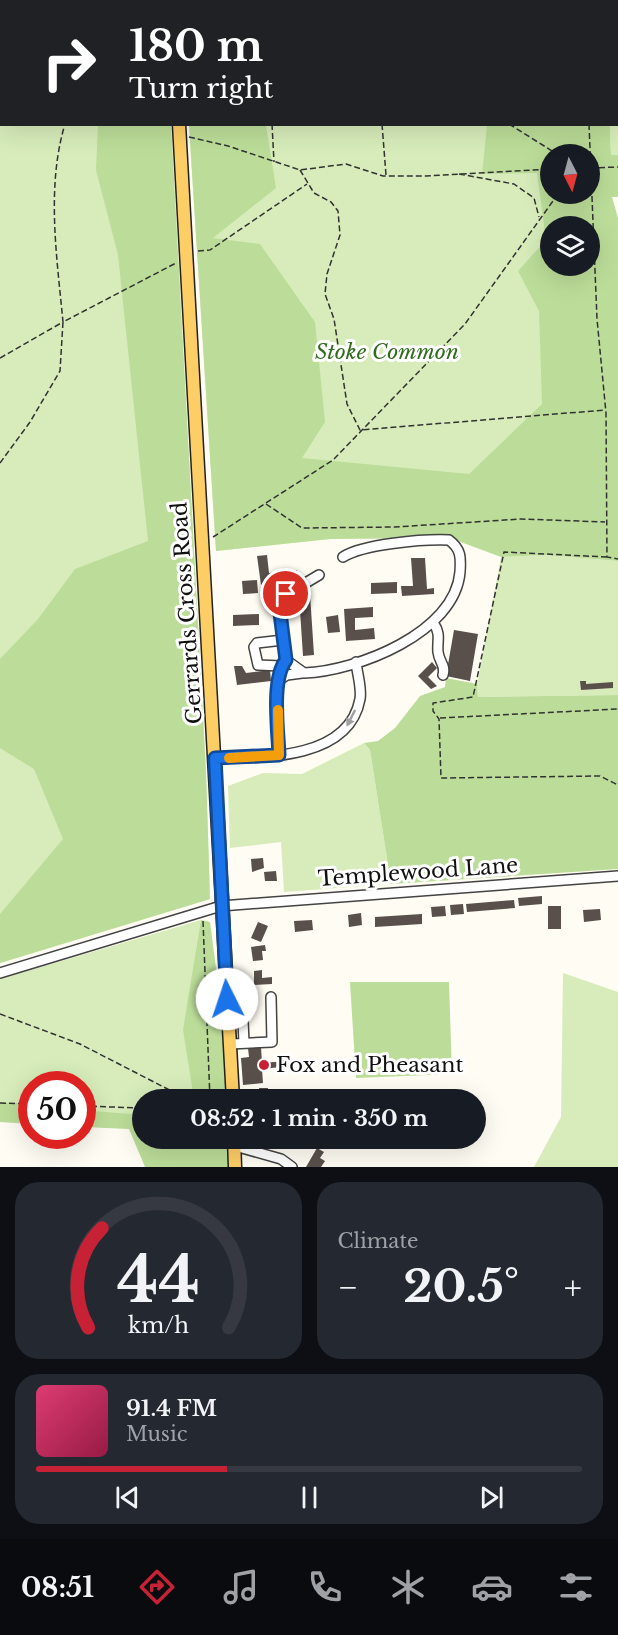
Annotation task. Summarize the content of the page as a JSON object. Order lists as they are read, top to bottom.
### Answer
{
  "streets": {
    "main road": ["Gerrards Cross Road"],
    "street": ["Templewood Lane"]
  },
  "crossings": [
    ["Gerrards Cross Road", "Templewood Lane"]
  ],
  "parks": ["Stoke Common"],
  "places": ["Fox and Pheasant"],
  "north": "bottom",
  "page": {
    "turn": ["180 m", "Turn right"],
    "limit": "50",
    "trip": "08:52 · 1 min · 350 m",
    "tile": "Climate",
    "heat": ["−", "20.5°", "+"],
    "song": ["91.4 FM", "Music"],
    "tabs": "08:51",
    "gauge": ["44", "km/h"]
  }
}
